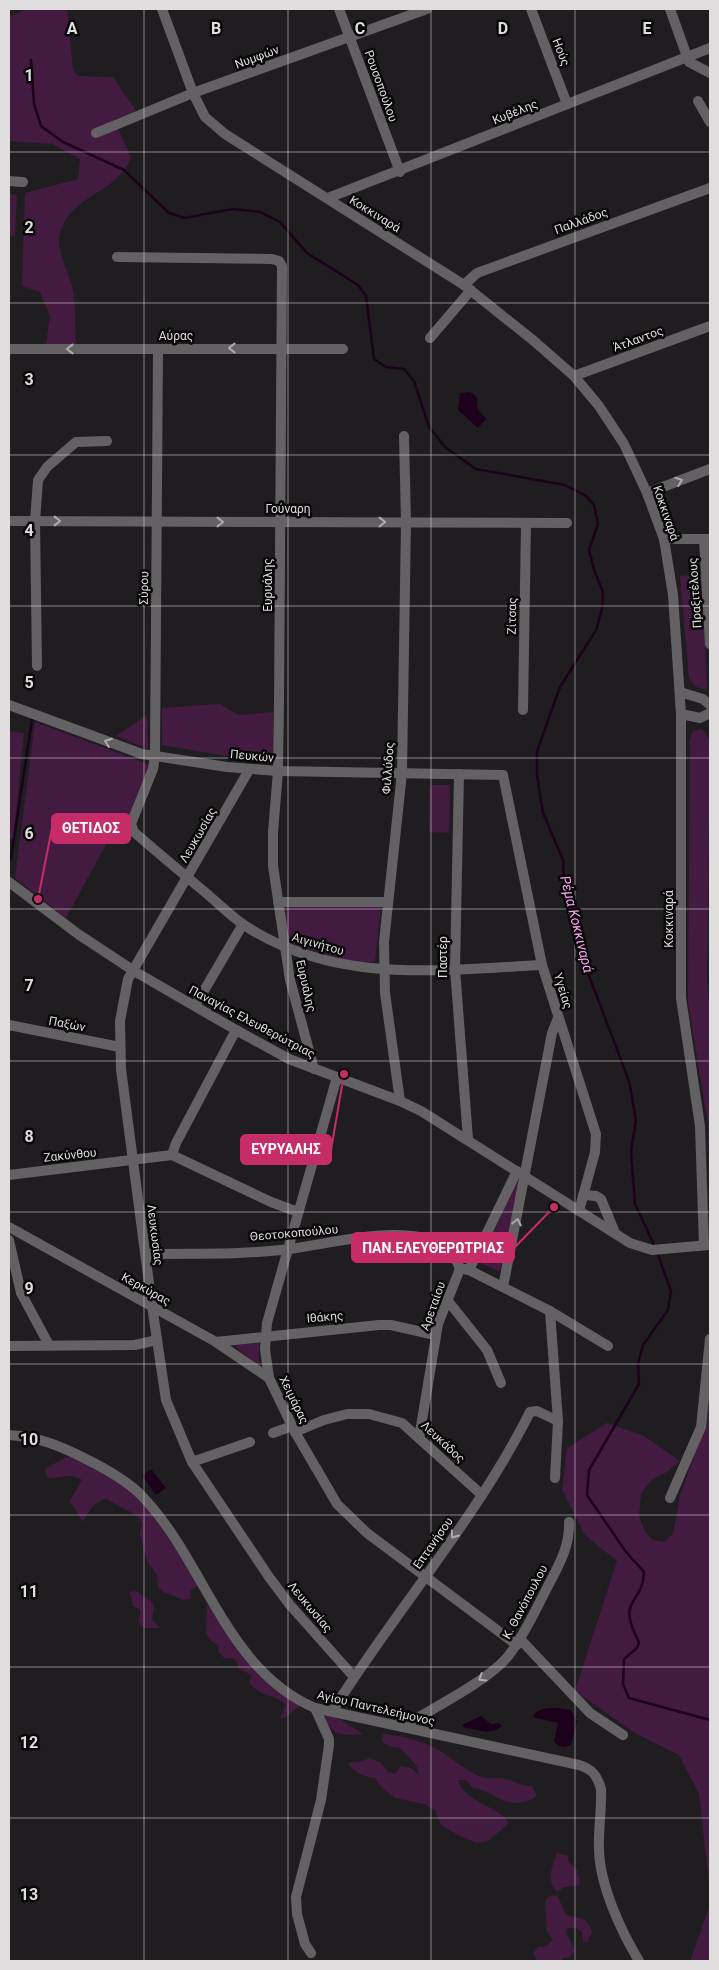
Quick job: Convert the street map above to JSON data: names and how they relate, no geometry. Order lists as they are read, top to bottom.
{
  "streets": {
    "street": [
      "Ηούς",
      "Νυμφών",
      "Ρουσοπούλου",
      "Κυβέλης",
      "Κοκκιναρά",
      "Παλλάδος",
      "Αύρας",
      "Άτλαντος",
      "Γούναρη",
      "Ευρυάλης",
      "Σύρου",
      "Πραξιτέλους",
      "Ζίτσας",
      "Πευκών",
      "Φιλλύδος",
      "Λευκωσίας",
      "Αιγινήτου",
      "Παστέρ",
      "Υγείας",
      "Παναγίας Ελευθερώτριας",
      "Παξών",
      "Ζακύνθου",
      "Θεοτοκοπούλου",
      "Κερκύρας",
      "Αρεταίου",
      "Ιθάκης",
      "Χειμάρας",
      "Λευκάδος",
      "Επτανήσου",
      "Κ. Θανόπουλου",
      "Αγίου Παντελεήμονος"
    ]
  },
  "crossings": [
    ["Ηούς", "Κυβέλης"],
    ["Νυμφών", "Ρουσοπούλου"],
    ["Νυμφών", "Κοκκιναρά"],
    ["Ρουσοπούλου", "Κυβέλης"],
    ["Κυβέλης", "Κοκκιναρά"],
    ["Κοκκιναρά", "Παλλάδος"],
    ["Κοκκιναρά", "Άτλαντος"],
    ["Κοκκιναρά", "Παναγίας Ελευθερώτριας"],
    ["Αύρας", "Ευρυάλης"],
    ["Αύρας", "Σύρου"],
    ["Γούναρη", "Ευρυάλης"],
    ["Γούναρη", "Σύρου"],
    ["Γούναρη", "Ζίτσας"],
    ["Γούναρη", "Φιλλύδος"],
    ["Ευρυάλης", "Πευκών"],
    ["Ευρυάλης", "Αιγινήτου"],
    ["Ευρυάλης", "Παναγίας Ελευθερώτριας"],
    ["Σύρου", "Πευκών"],
    ["Σύρου", "Αιγινήτου"],
    ["Πευκών", "Φιλλύδος"],
    ["Πευκών", "Λευκωσίας"],
    ["Πευκών", "Παστέρ"],
    ["Πευκών", "Υγείας"],
    ["Φιλλύδος", "Αιγινήτου"],
    ["Φιλλύδος", "Παναγίας Ελευθερώτριας"],
    ["Λευκωσίας", "Αιγινήτου"],
    ["Λευκωσίας", "Παναγίας Ελευθερώτριας"],
    ["Λευκωσίας", "Παξών"],
    ["Λευκωσίας", "Ζακύνθου"],
    ["Λευκωσίας", "Θεοτοκοπούλου"],
    ["Λευκωσίας", "Κερκύρας"],
    ["Λευκωσίας", "Επτανήσου"],
    ["Αιγινήτου", "Παστέρ"],
    ["Αιγινήτου", "Υγείας"],
    ["Παστέρ", "Παναγίας Ελευθερώτριας"],
    ["Υγείας", "Παναγίας Ελευθερώτριας"],
    ["Υγείας", "Αρεταίου"],
    ["Παναγίας Ελευθερώτριας", "Αρεταίου"],
    ["Παναγίας Ελευθερώτριας", "Χειμάρας"],
    ["Θεοτοκοπούλου", "Αρεταίου"],
    ["Θεοτοκοπούλου", "Χειμάρας"],
    ["Κερκύρας", "Ιθάκης"],
    ["Κερκύρας", "Χειμάρας"],
    ["Αρεταίου", "Ιθάκης"],
    ["Αρεταίου", "Λευκάδος"],
    ["Ιθάκης", "Χειμάρας"],
    ["Χειμάρας", "Λευκάδος"],
    ["Χειμάρας", "Επτανήσου"],
    ["Χειμάρας", "Κ. Θανόπουλου"],
    ["Λευκάδος", "Επτανήσου"],
    ["Επτανήσου", "Αγίου Παντελεήμονος"],
    ["Κ. Θανόπουλου", "Αγίου Παντελεήμονος"]
  ],
  "one_way": ["Αύρας", "Γούναρη", "Κ. Θανόπουλου"],
  "water": ["Ρέμα Κοκκιναρά"],
  "places": ["ΘΕΤΙΔΟΣ", "ΕΥΡΥΑΛΗΣ", "ΠΑΝ.ΕΛΕΥΘΕΡΩΤΡΙΑΣ"],
  "grid": {
    "columns": [
      "A",
      "B",
      "C",
      "D",
      "E"
    ],
    "rows": [
      "1",
      "2",
      "3",
      "4",
      "5",
      "6",
      "7",
      "8",
      "9",
      "10",
      "11",
      "12",
      "13"
    ]
  }
}
